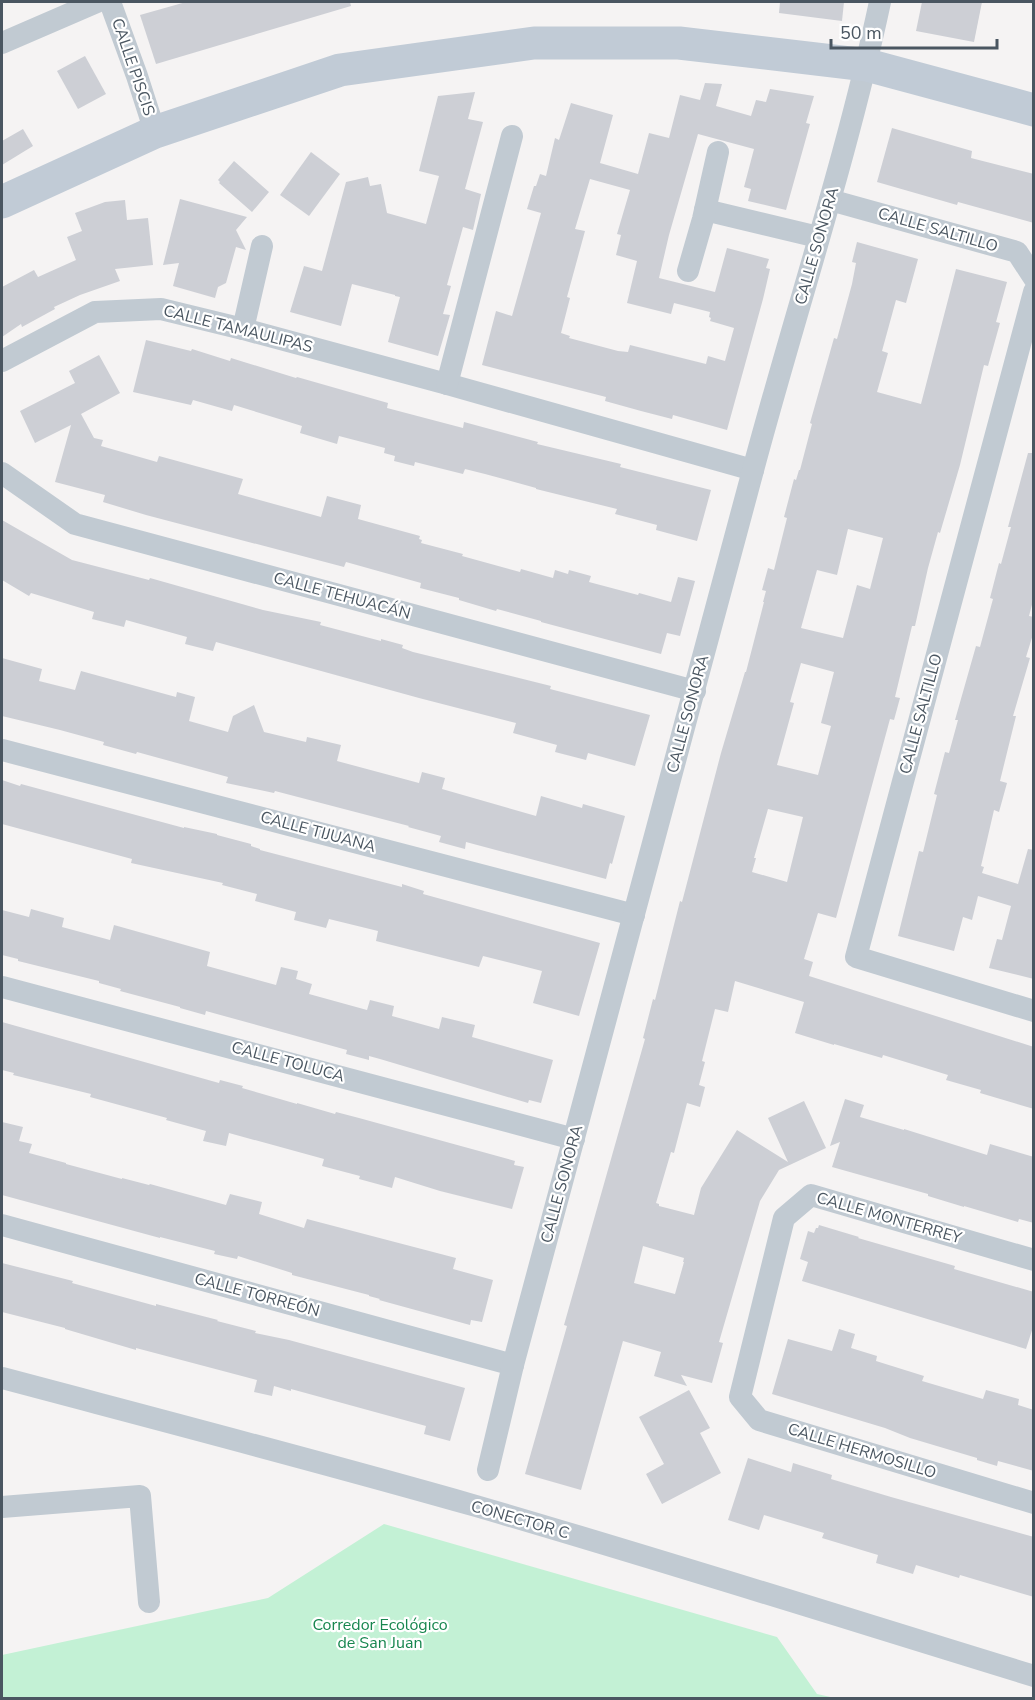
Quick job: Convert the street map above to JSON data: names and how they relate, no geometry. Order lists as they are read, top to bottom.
{
  "streets": {
    "street": [
      "CALLE PISCIS",
      "CALLE SALTILLO",
      "CALLE SONORA",
      "CALLE TAMAULIPAS",
      "CALLE TEHUACÁN",
      "CALLE TIJUANA",
      "CALLE TOLUCA",
      "CALLE MONTERREY",
      "CALLE TORREÓN",
      "CALLE HERMOSILLO",
      "CONECTOR C"
    ]
  },
  "crossings": [
    ["CALLE SALTILLO", "CALLE SONORA"],
    ["CALLE SONORA", "CALLE TAMAULIPAS"],
    ["CALLE SONORA", "CALLE TEHUACÁN"],
    ["CALLE SONORA", "CALLE TIJUANA"],
    ["CALLE SONORA", "CALLE TOLUCA"],
    ["CALLE SONORA", "CALLE TORREÓN"],
    ["CALLE MONTERREY", "CALLE HERMOSILLO"]
  ],
  "parks": ["Corredor Ecológico de San Juan"],
  "scale_bar": "50 m"
}
